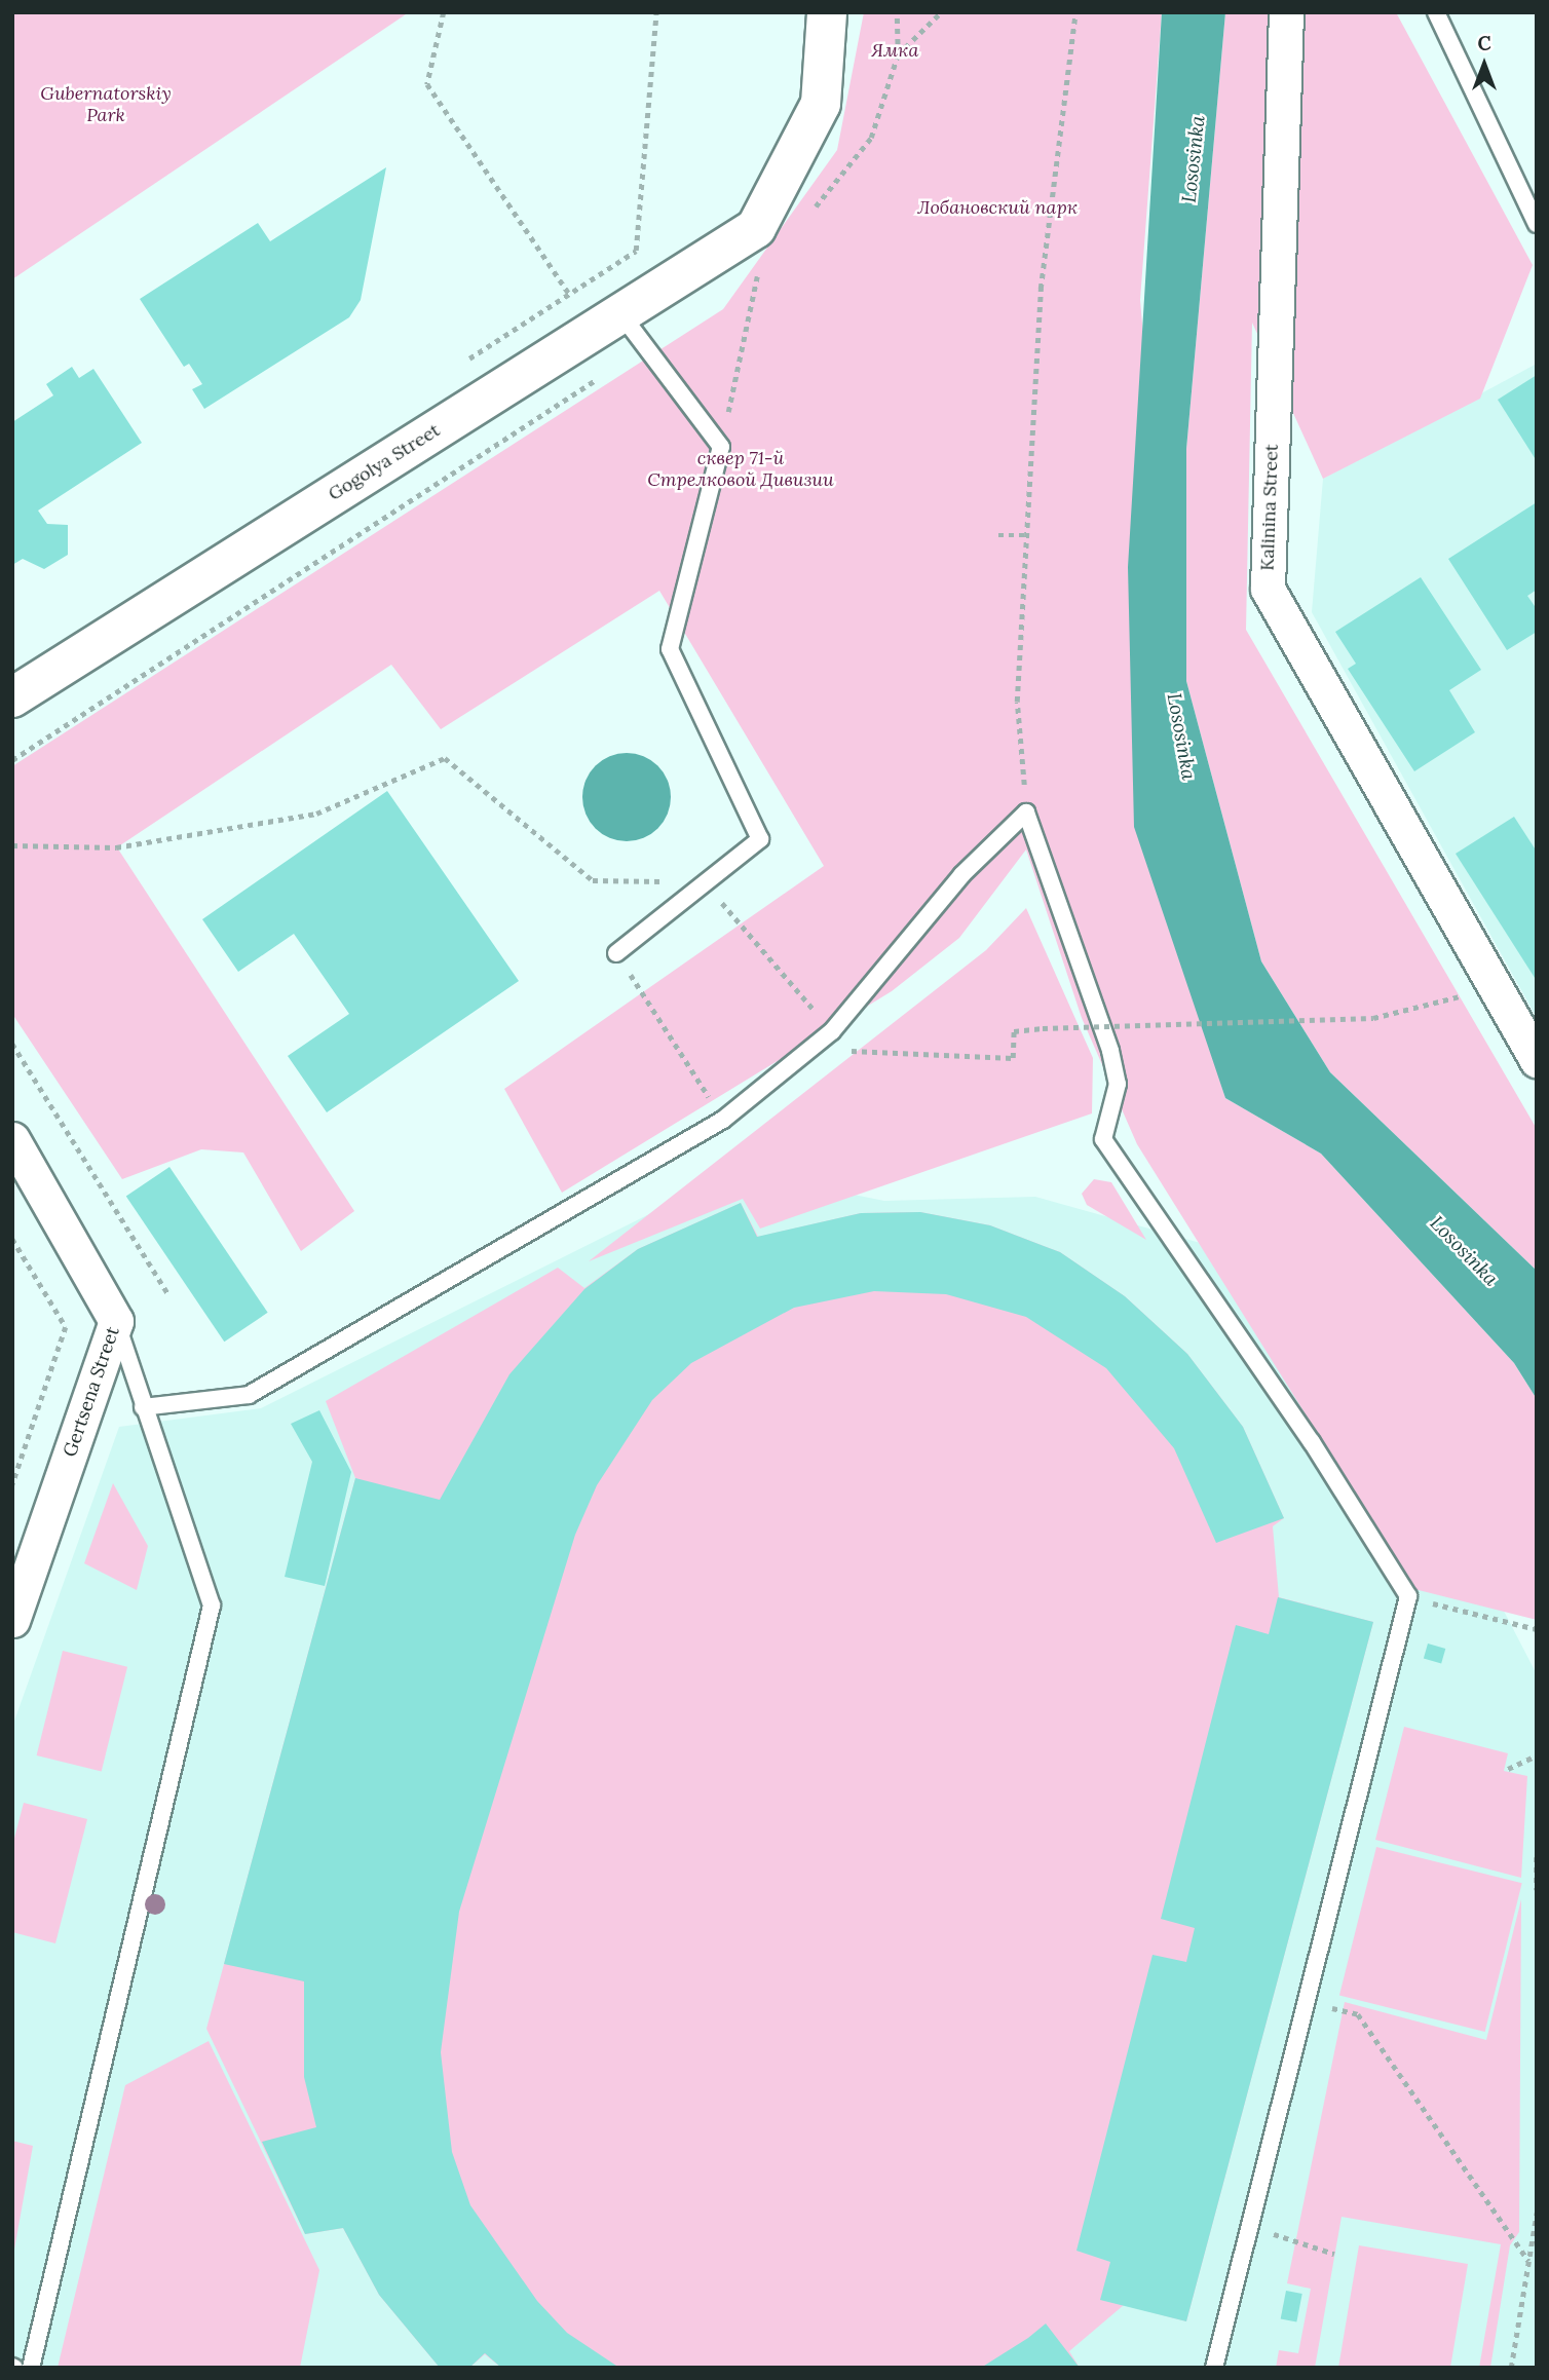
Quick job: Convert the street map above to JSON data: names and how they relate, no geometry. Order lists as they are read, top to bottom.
{
  "streets": {
    "main road": ["Gogolya Street"],
    "street": ["Kalinina Street", "Gertsena Street"]
  },
  "water": ["Lososinka"],
  "parks": [
    "Ямка",
    "Gubernatorskiy Park",
    "Лобановский парк",
    "сквер 71-й Стрелковой Дивизии"
  ],
  "north": "top"
}
